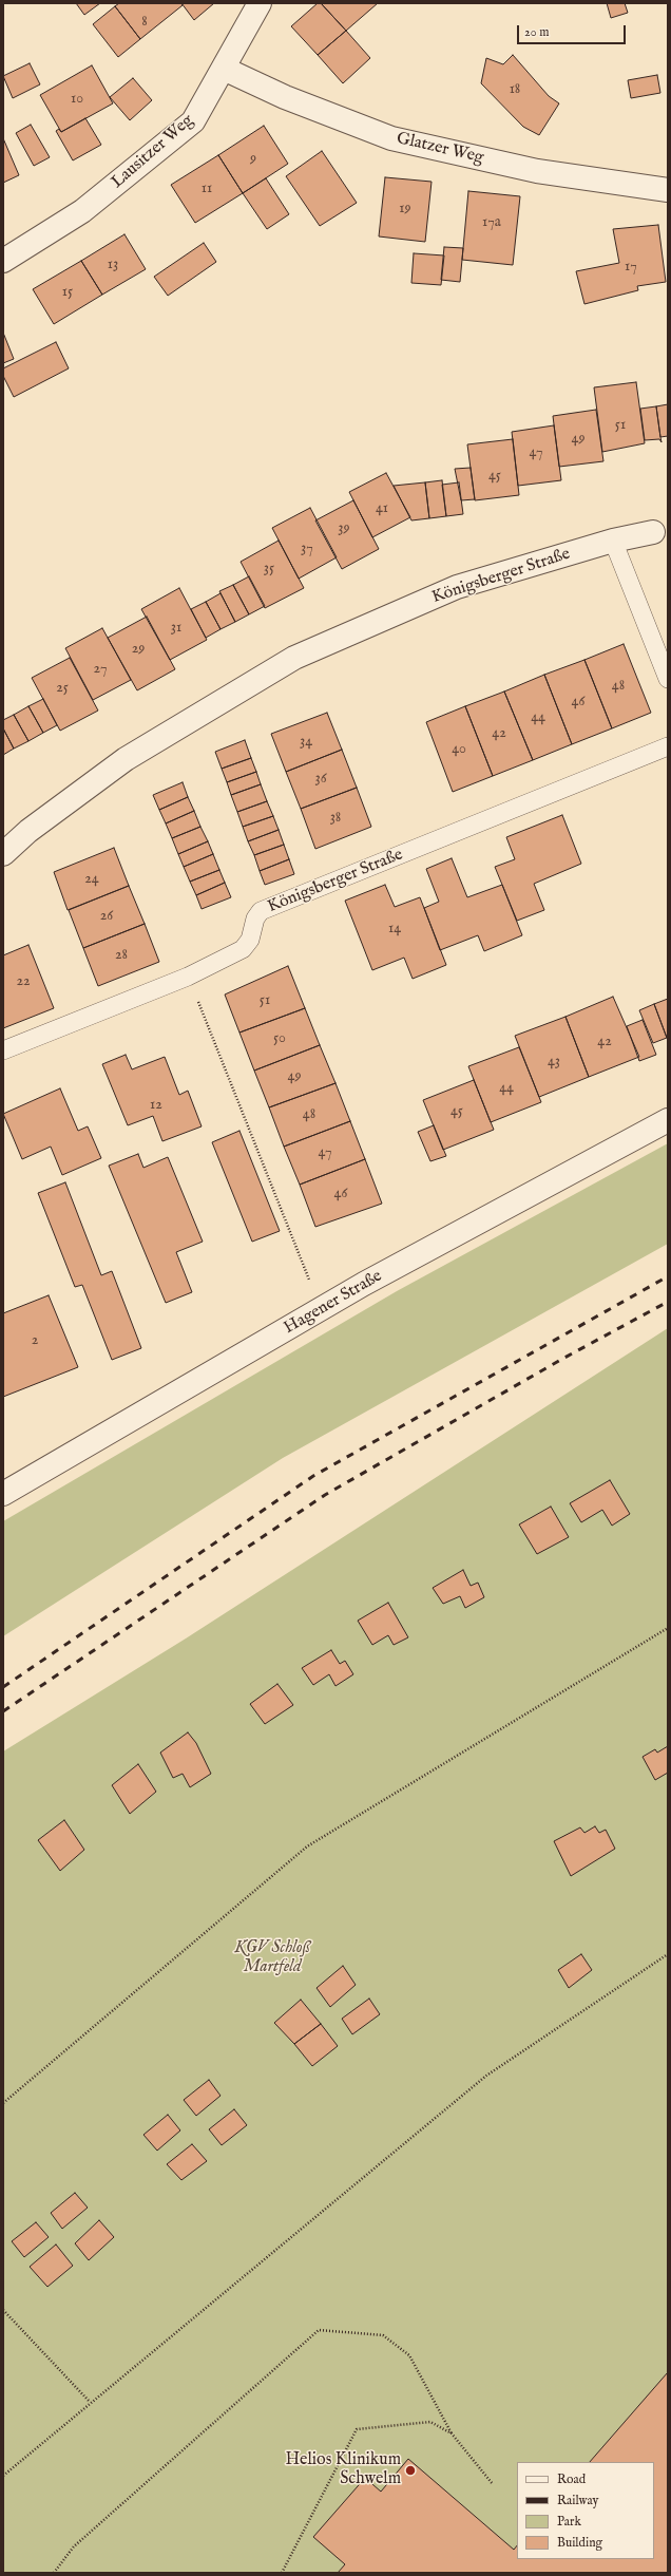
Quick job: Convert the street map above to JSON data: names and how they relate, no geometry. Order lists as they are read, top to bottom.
{
  "streets": {
    "street": [
      "Glatzer Weg",
      "Lausitzer Weg",
      "Königsberger Straße",
      "Hagener Straße"
    ]
  },
  "crossings": [
    ["Glatzer Weg", "Lausitzer Weg"]
  ],
  "parks": ["KGV Schloß Martfeld"],
  "places": ["Helios Klinikum Schwelm"],
  "house_numbers": [
    "8",
    "18",
    "10",
    "9",
    "11",
    "19",
    "17a",
    "13",
    "17",
    "15",
    "51",
    "49",
    "47",
    "45",
    "41",
    "39",
    "37",
    "35",
    "31",
    "29",
    "27",
    "48",
    "25",
    "46",
    "44",
    "42",
    "34",
    "40",
    "36",
    "38",
    "24",
    "26",
    "14",
    "28",
    "22",
    "51",
    "50",
    "42",
    "43",
    "49",
    "44",
    "12",
    "45",
    "48",
    "47",
    "46",
    "2"
  ],
  "legend": [
    "Road",
    "Railway",
    "Park",
    "Building"
  ],
  "scale_bar": "20 m"
}
